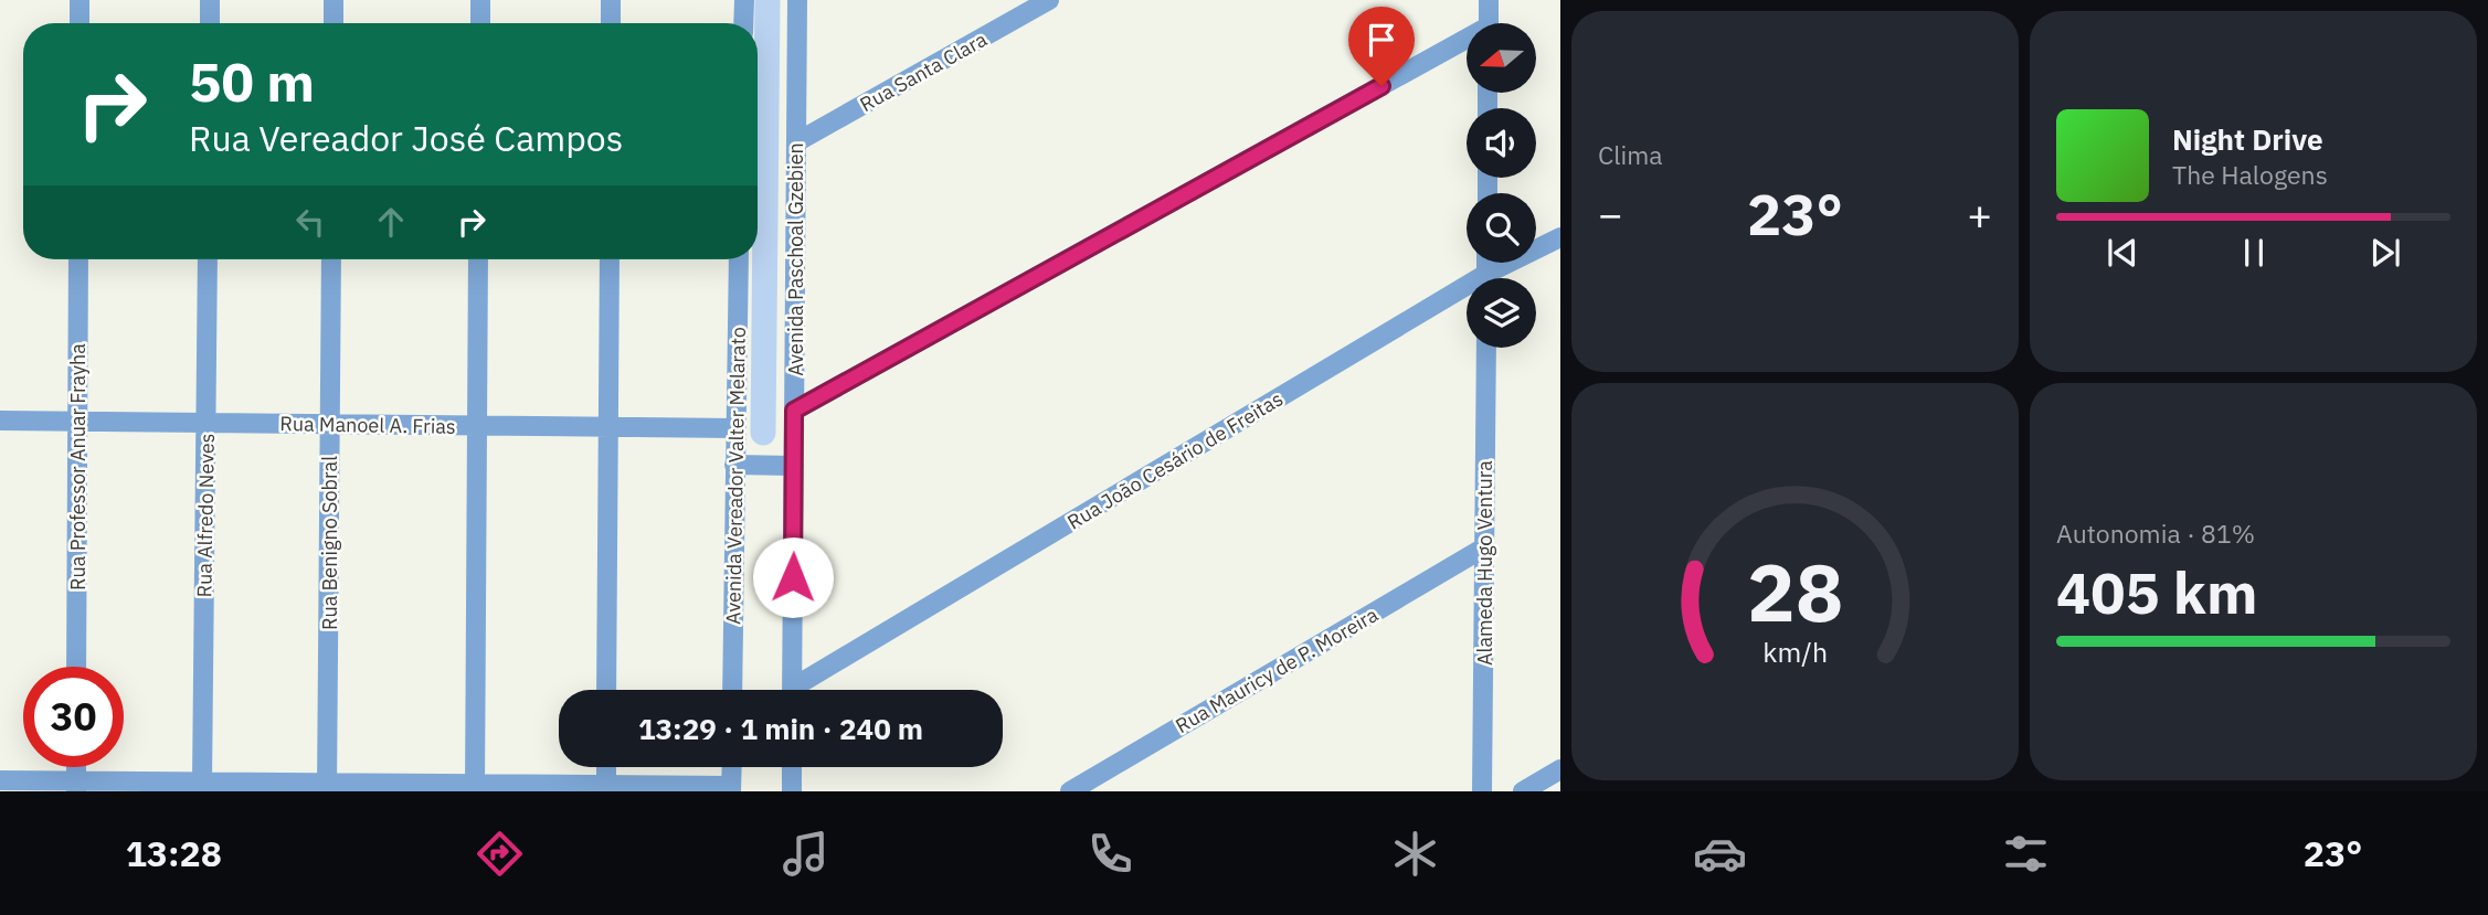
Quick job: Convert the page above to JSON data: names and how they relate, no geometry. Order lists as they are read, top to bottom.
{
  "streets": {
    "street": [
      "Rua Santa Clara",
      "Avenida Paschoal Gzebien",
      "Rua Manoel A. Frias",
      "Rua João Cesário de Freitas",
      "Rua Professor Anuar Frayha",
      "Avenida Vereador Valter Melarato",
      "Rua Alfredo Neves",
      "Rua Benigno Sobral",
      "Alameda Hugo Ventura",
      "Rua Mauricy de P. Moreira"
    ]
  },
  "crossings": [
    ["Rua Santa Clara", "Avenida Paschoal Gzebien"],
    ["Rua Manoel A. Frias", "Rua Professor Anuar Frayha"],
    ["Rua Manoel A. Frias", "Avenida Vereador Valter Melarato"],
    ["Rua Manoel A. Frias", "Rua Alfredo Neves"],
    ["Rua Manoel A. Frias", "Rua Benigno Sobral"],
    ["Alameda Hugo Ventura", "Rua Mauricy de P. Moreira"]
  ],
  "north": "left",
  "page": {
    "tile": [
      "Clima",
      ["Autonomia · 81%", "405 km"]
    ],
    "turn": ["50 m", "Rua Vereador José Campos"],
    "song": ["Night Drive", "The Halogens"],
    "heat": ["−", "23°", "+"],
    "limit": "30",
    "trip": "13:29 · 1 min · 240 m",
    "tabs": ["13:28", "23°"],
    "gauge": ["28", "km/h"]
  }
}
